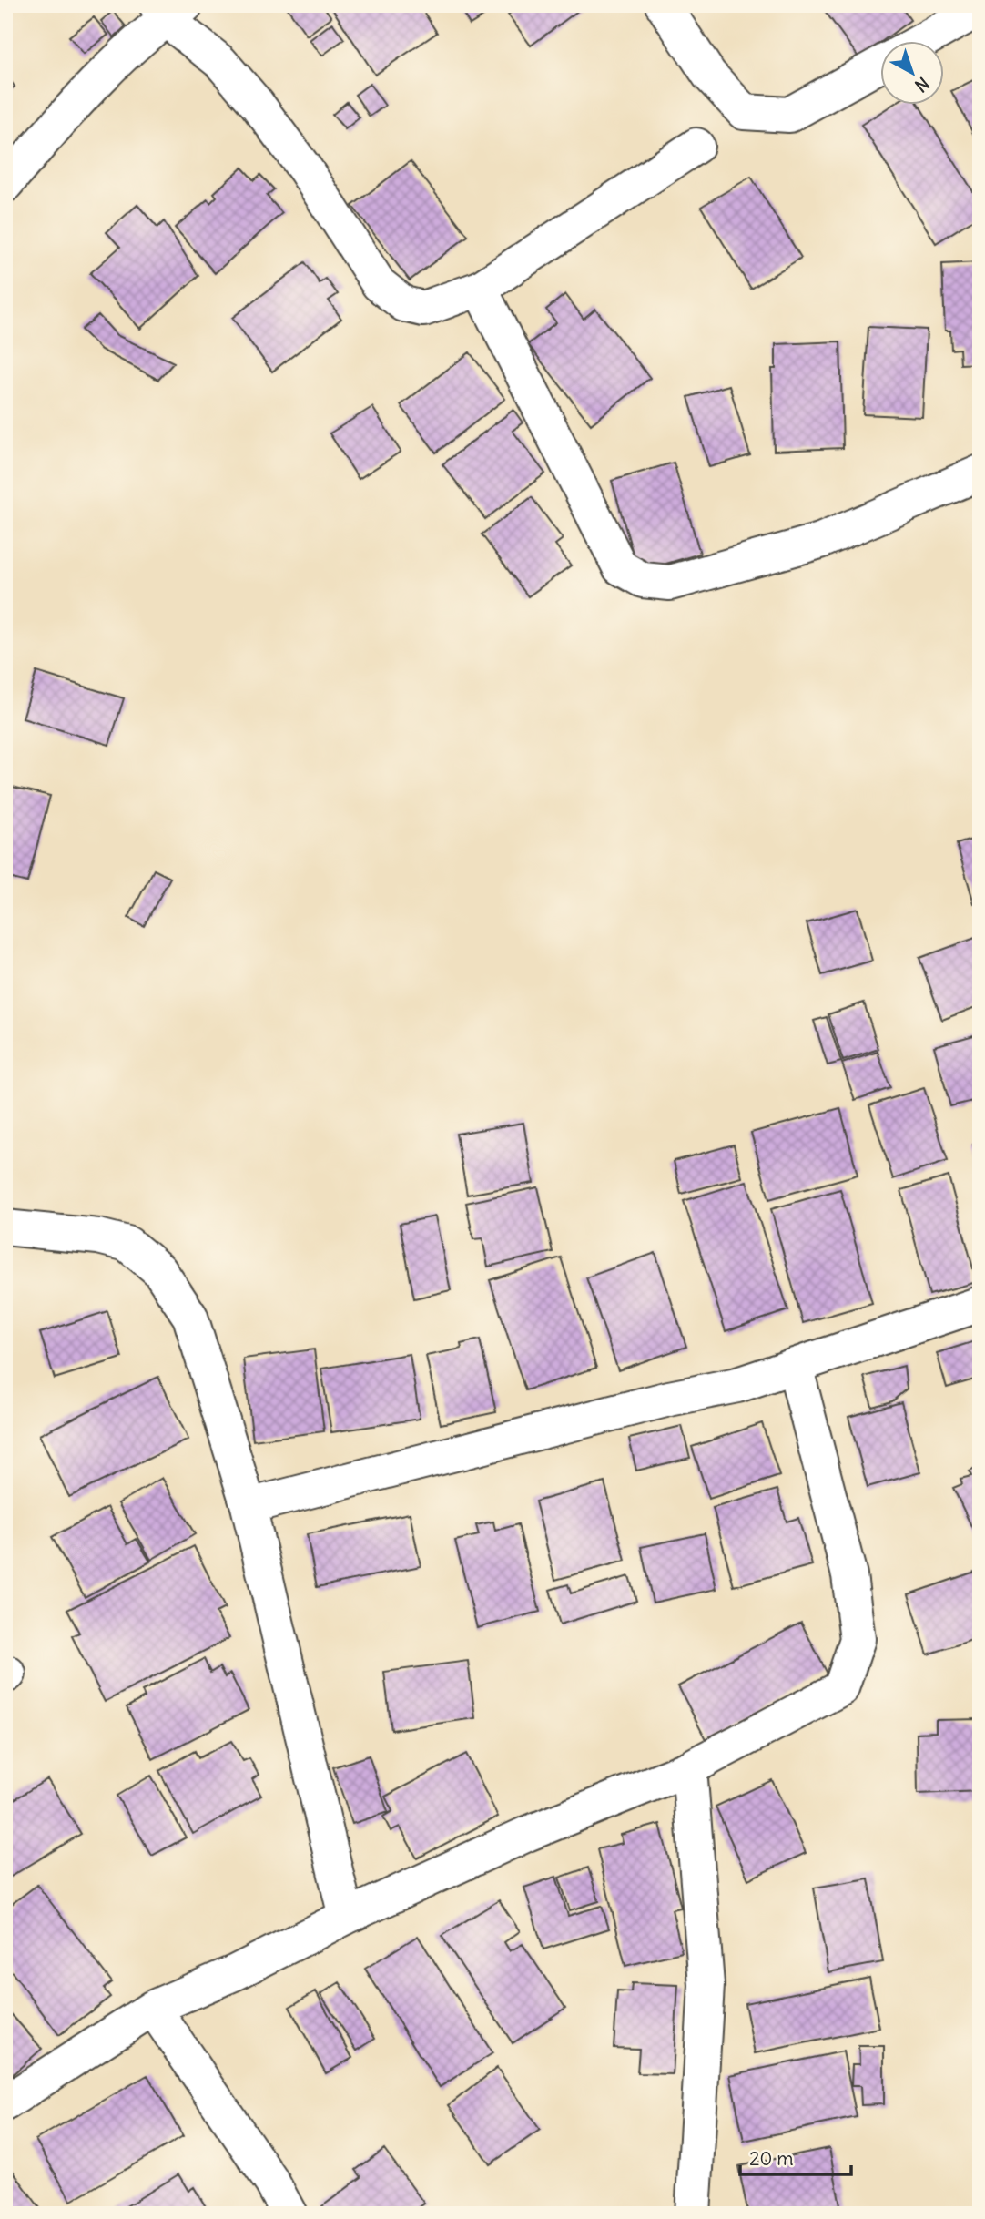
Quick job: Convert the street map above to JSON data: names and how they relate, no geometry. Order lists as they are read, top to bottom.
{
  "scale_bar": "20 m",
  "north": "bottom right"
}
